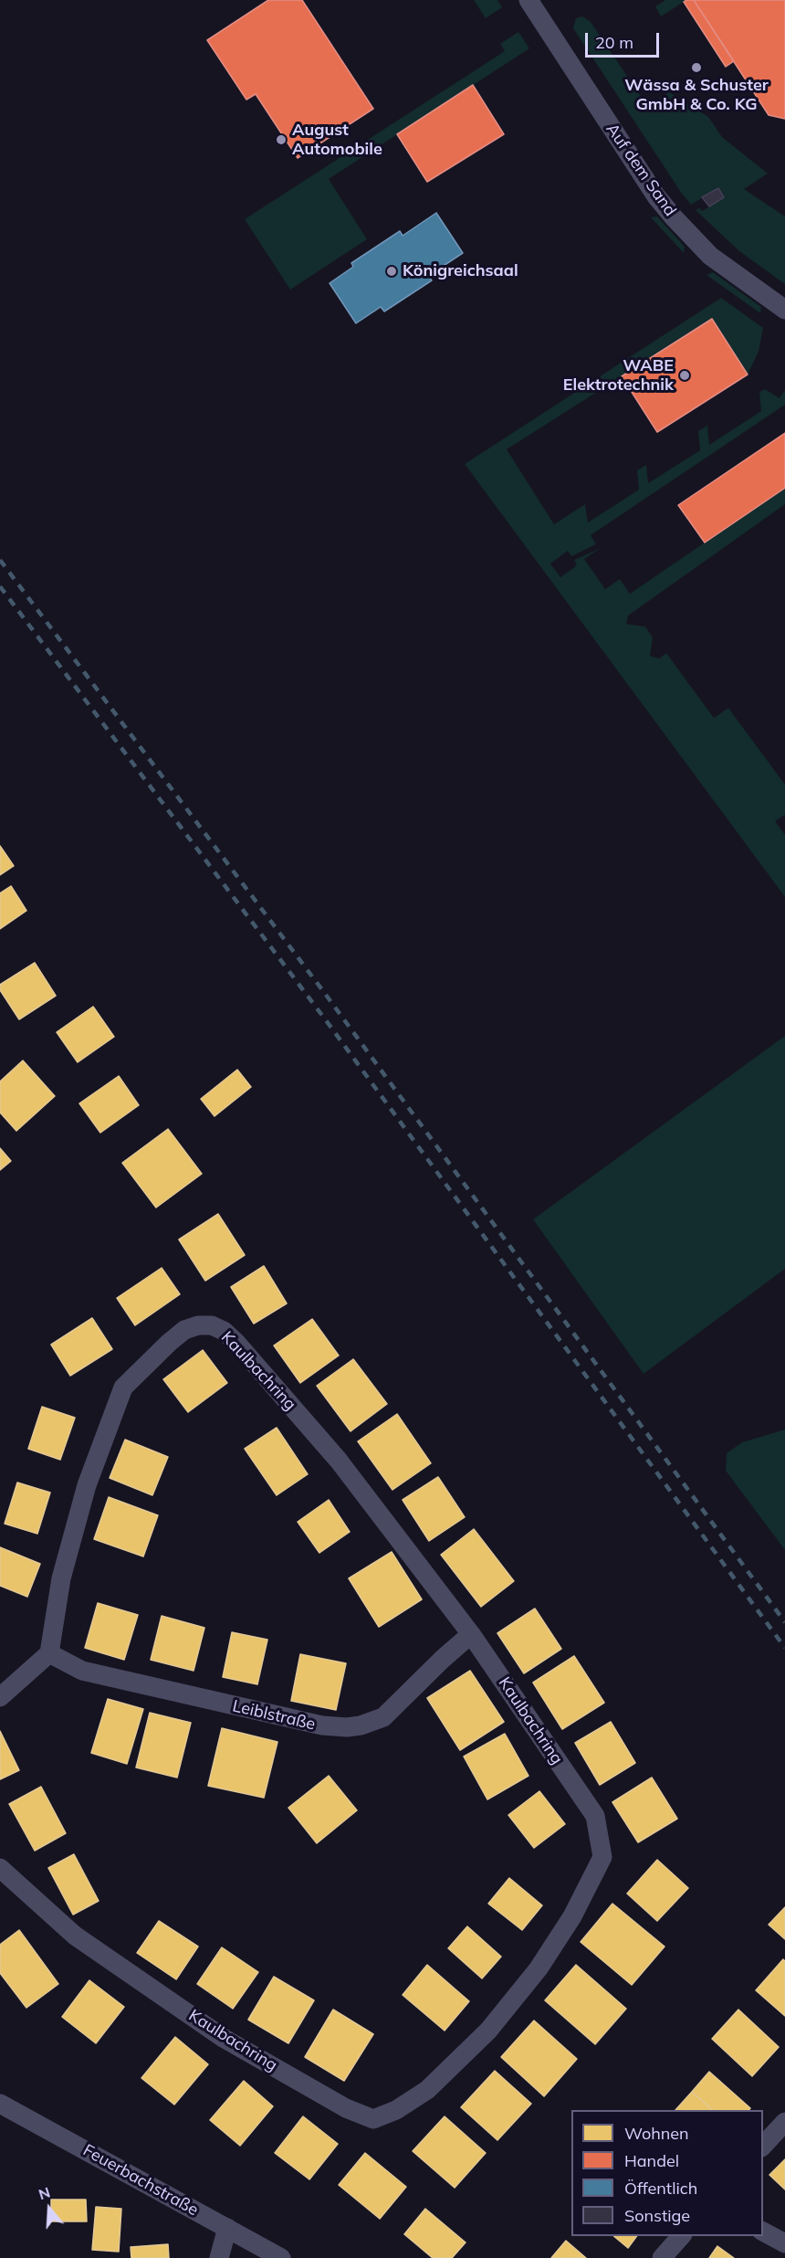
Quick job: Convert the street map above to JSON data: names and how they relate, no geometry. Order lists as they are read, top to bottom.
{
  "streets": {
    "street": [
      "Auf dem Sand",
      "Kaulbachring",
      "Leiblstraße",
      "Feuerbachstraße"
    ]
  },
  "crossings": [
    ["Kaulbachring", "Leiblstraße"]
  ],
  "places": [
    "Wässa & Schuster GmbH & Co. KG",
    "August Automobile",
    "Königreichsaal",
    "WABE Elektrotechnik"
  ],
  "legend": [
    "Wohnen",
    "Handel",
    "Öffentlich",
    "Sonstige"
  ],
  "scale_bar": "20 m",
  "north": "top"
}
